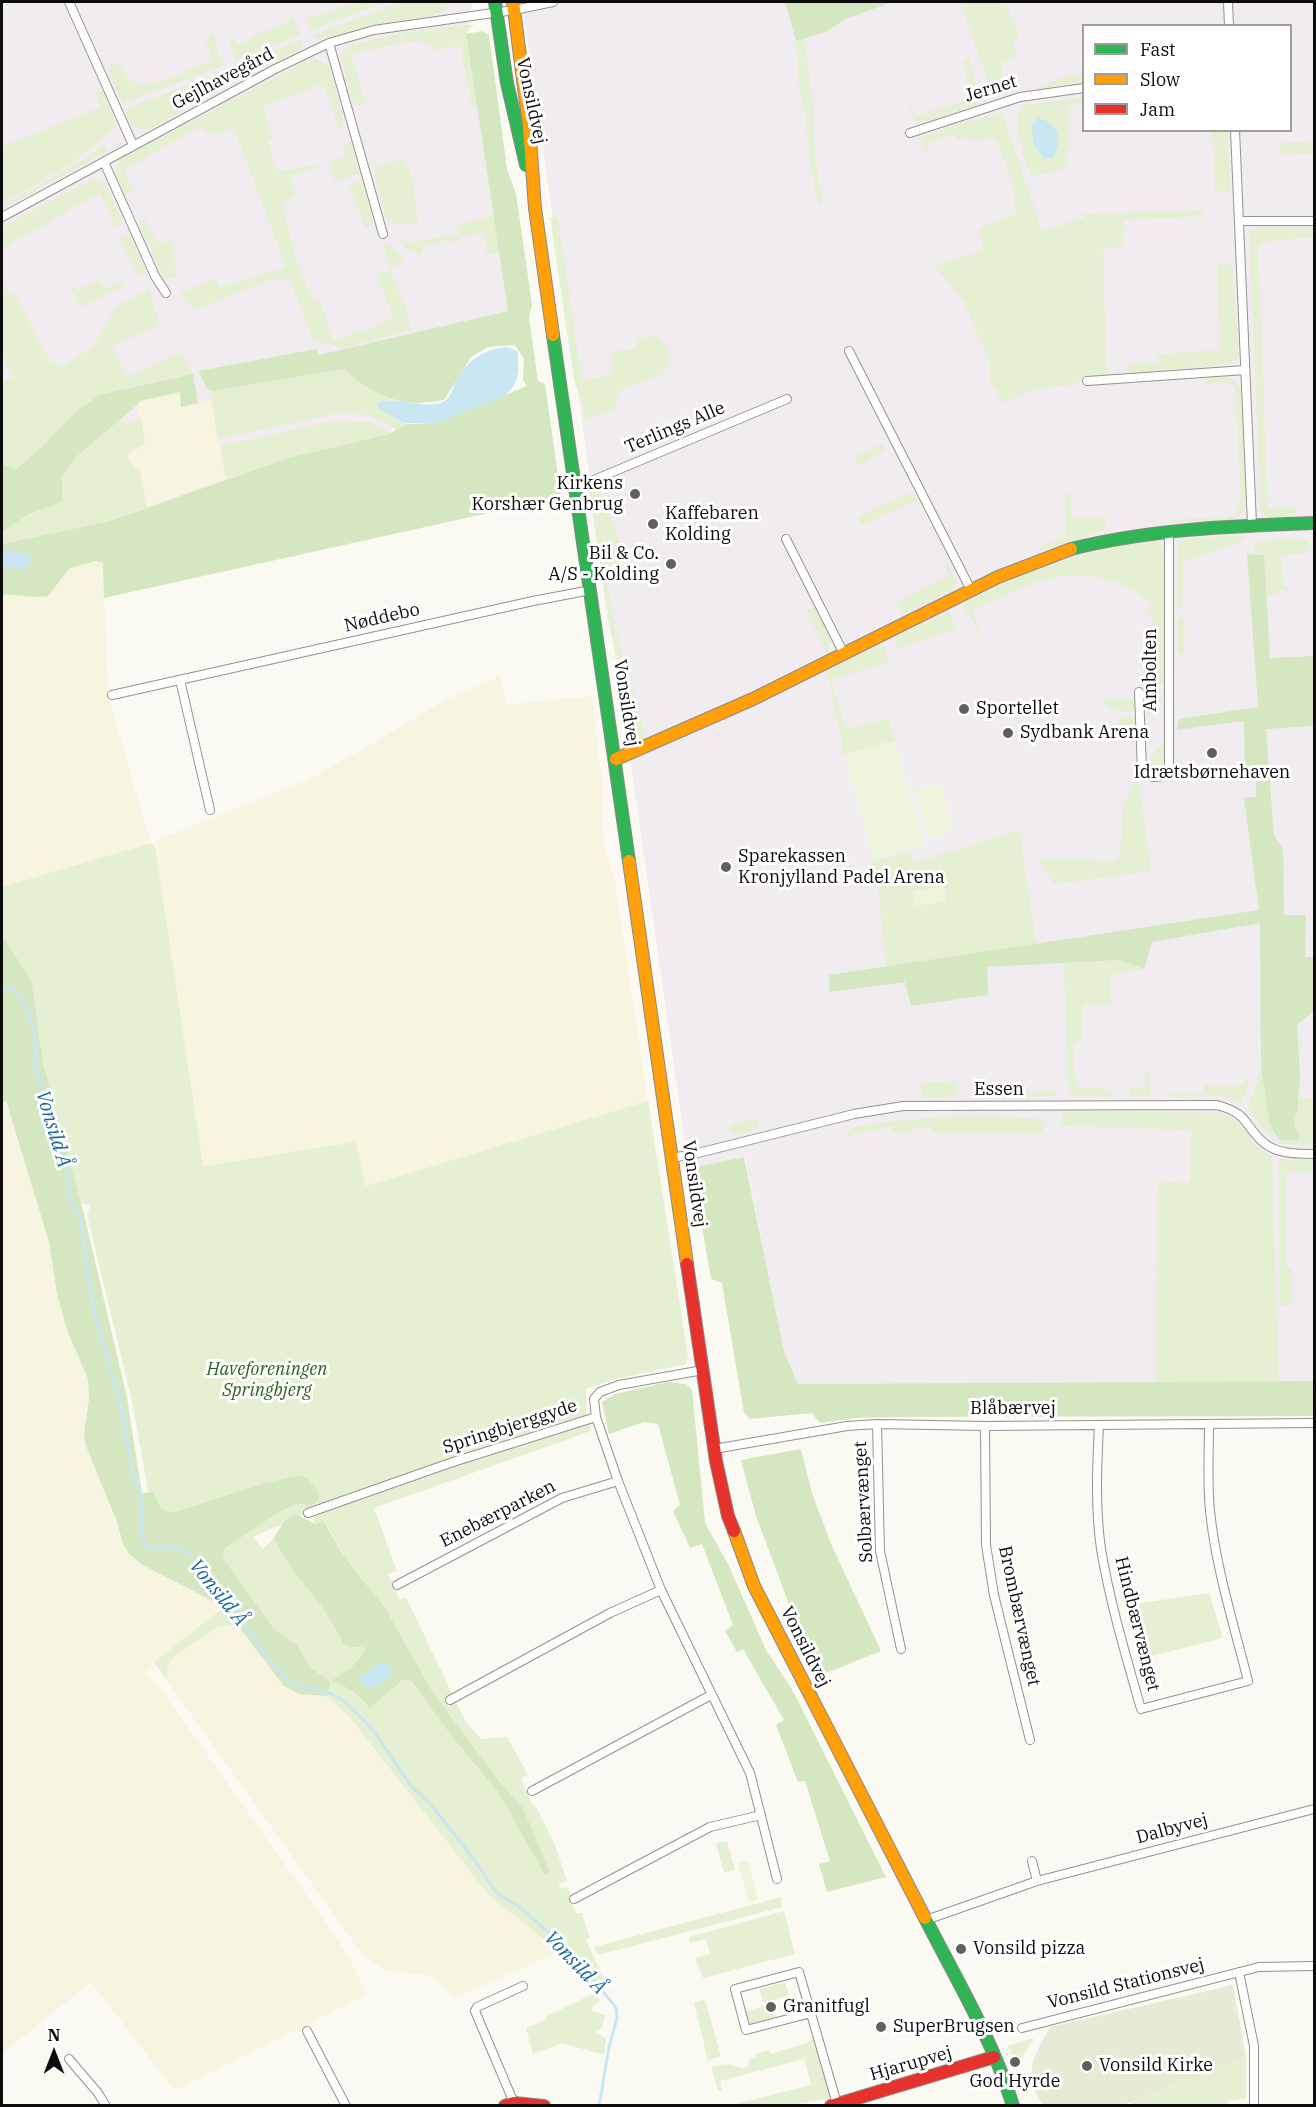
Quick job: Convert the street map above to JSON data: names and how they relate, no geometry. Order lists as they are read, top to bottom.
{
  "streets": {
    "main road": ["Vonsildvej", "Hjarupvej"],
    "street": [
      "Gejlhavegård",
      "Jernet",
      "Terlings Alle",
      "Nøddebo",
      "Ambolten",
      "Essen",
      "Blåbærvej",
      "Springbjerggyde",
      "Solbærvænget",
      "Enebærparken",
      "Brombærvænget",
      "Hindbærvænget",
      "Dalbyvej",
      "Vonsild Stationsvej"
    ]
  },
  "crossings": [
    ["Gejlhavegård", "Vonsildvej"],
    ["Vonsildvej", "Terlings Alle"],
    ["Vonsildvej", "Nøddebo"],
    ["Vonsildvej", "Essen"],
    ["Vonsildvej", "Blåbærvej"],
    ["Vonsildvej", "Springbjerggyde"],
    ["Vonsildvej", "Dalbyvej"],
    ["Vonsildvej", "Hjarupvej"],
    ["Blåbærvej", "Solbærvænget"],
    ["Blåbærvej", "Brombærvænget"],
    ["Blåbærvej", "Hindbærvænget"]
  ],
  "water": ["Vonsild Å"],
  "parks": ["Haveforeningen Springbjerg"],
  "places": [
    "Kirkens Korshær Genbrug",
    "Kaffebaren Kolding",
    "Bil & Co. A/S - Kolding",
    "Sportellet",
    "Sydbank Arena",
    "Idrætsbørnehaven",
    "Sparekassen Kronjylland Padel Arena",
    "Vonsild pizza",
    "Granitfugl",
    "SuperBrugsen",
    "God Hyrde",
    "Vonsild Kirke"
  ],
  "legend": ["Fast", "Slow", "Jam"],
  "north": "top"
}
